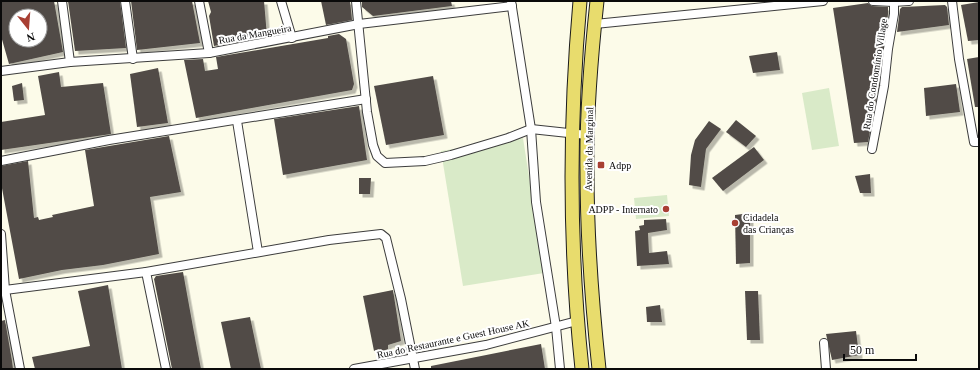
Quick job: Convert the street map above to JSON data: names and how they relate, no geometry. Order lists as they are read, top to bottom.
{
  "streets": {
    "main road": ["Avenida da Marginal"],
    "street": ["Rua da Mangueira", "Rua do Condomínio Village", "Rua do Restaurante e Guest House AK"]
  },
  "crossings": [
    ["Avenida da Marginal", "Rua do Restaurante e Guest House AK"]
  ],
  "places": {
    "transit": ["Adpp"],
    "other": ["ADPP - Internato", "Cidadela das Crianças"]
  },
  "scale_bar": "50 m",
  "north": "bottom"
}
